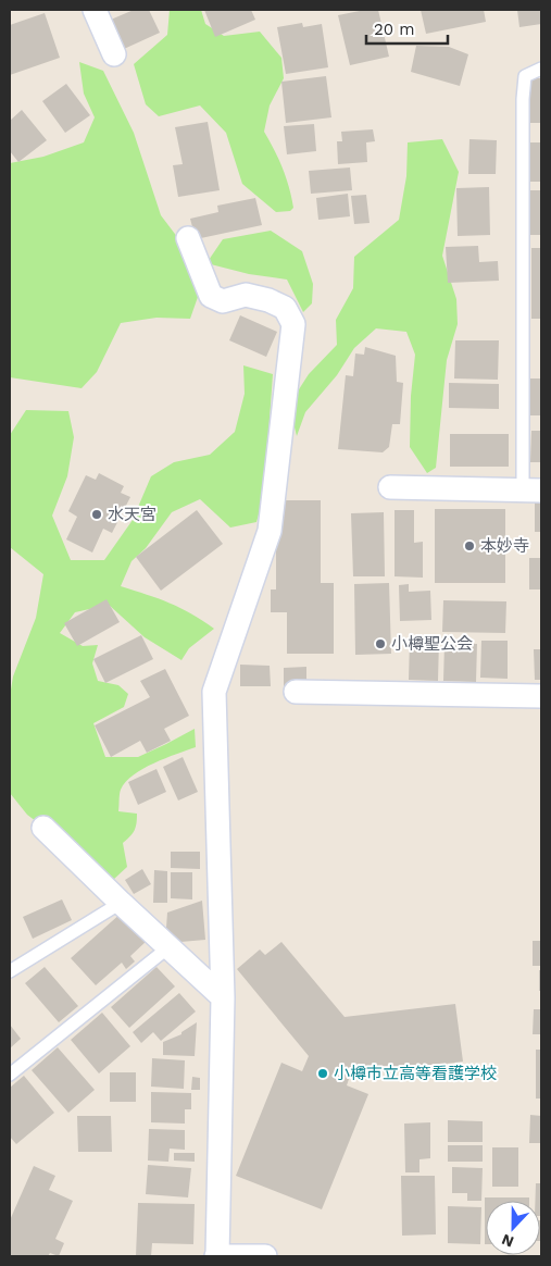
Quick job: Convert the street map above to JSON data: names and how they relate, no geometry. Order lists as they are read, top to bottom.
{
  "places": [
    "水天宮",
    "本妙寺",
    "小樽聖公会",
    "小樽市立高等看護学校"
  ],
  "scale_bar": "20 m",
  "north": "bottom"
}
